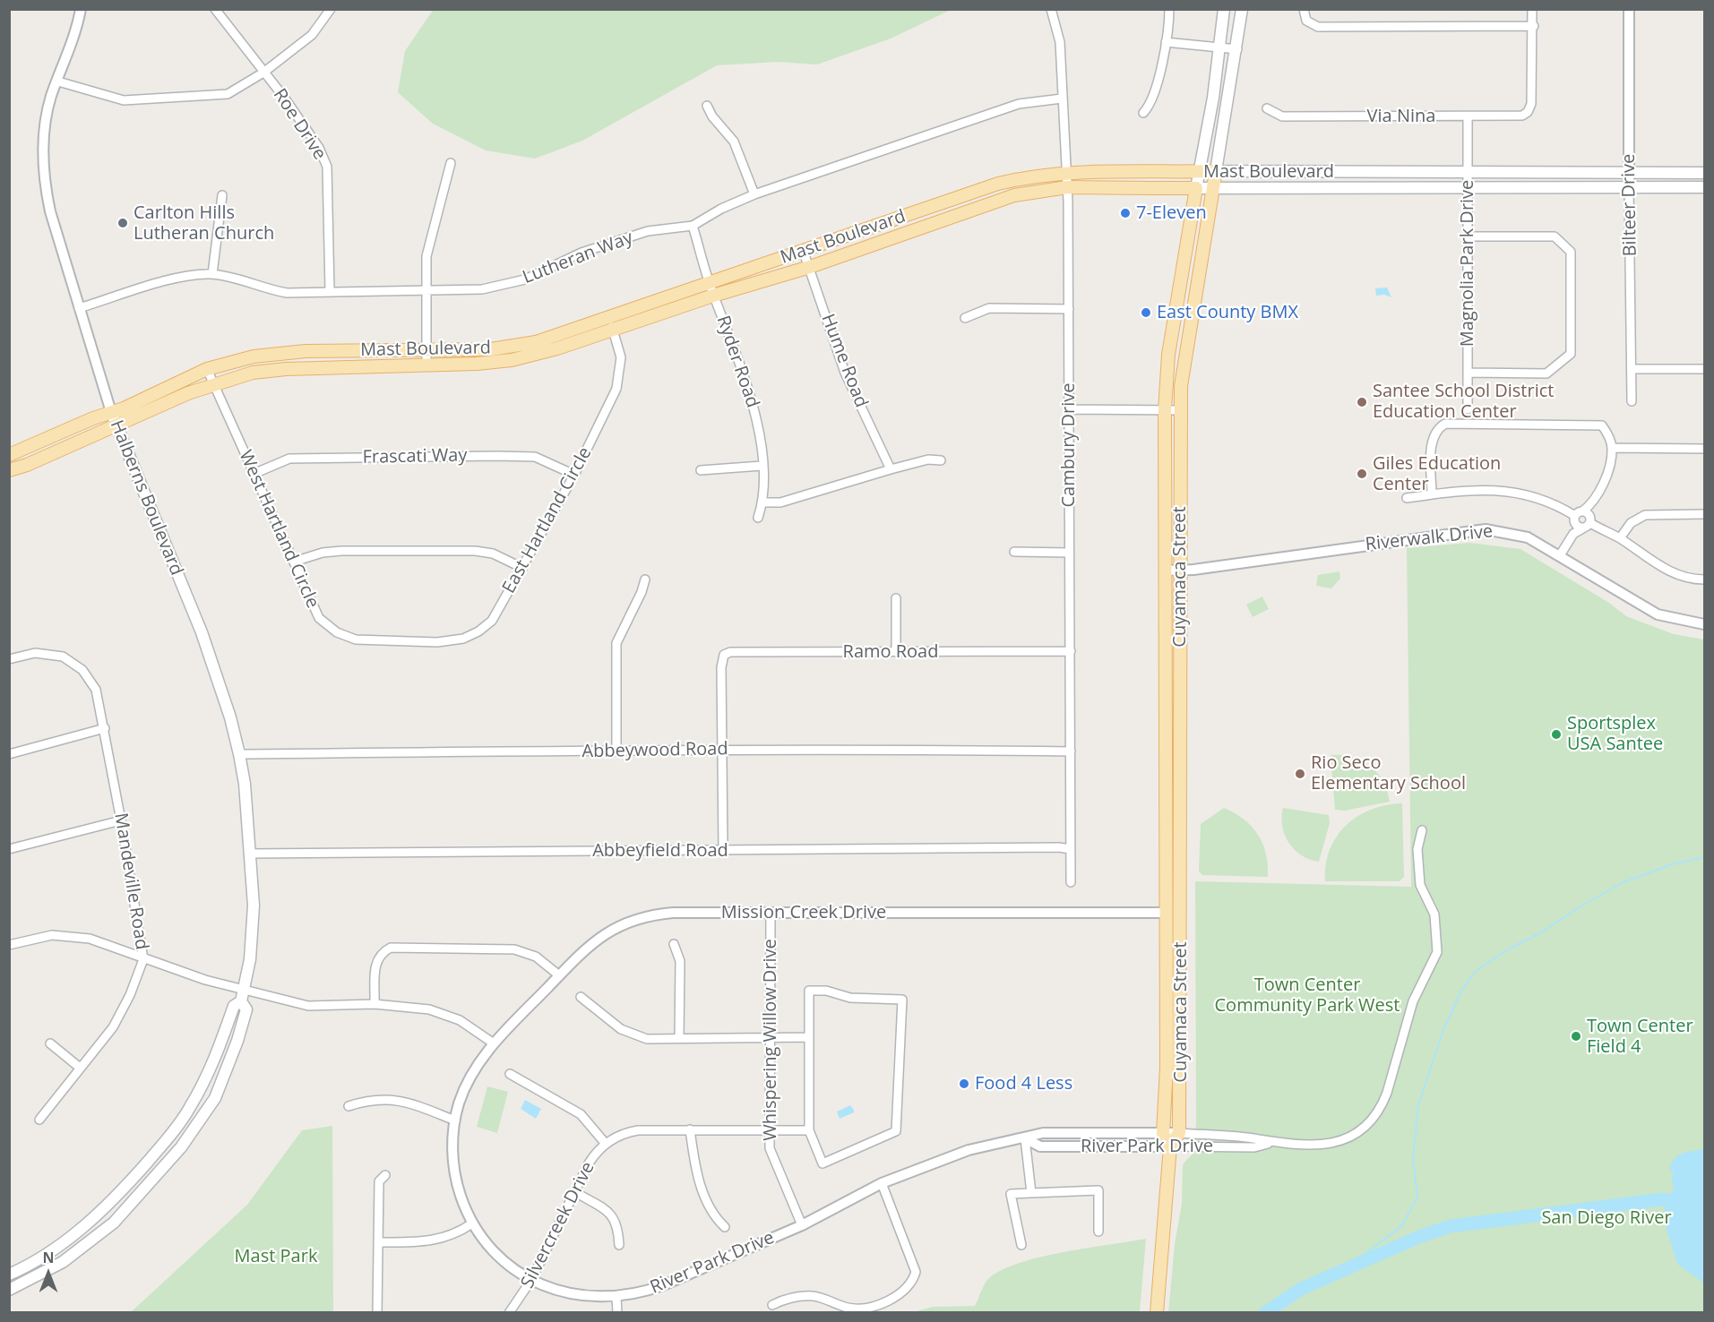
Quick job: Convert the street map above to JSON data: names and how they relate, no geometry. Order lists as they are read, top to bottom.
{
  "streets": {
    "main road": ["Mast Boulevard", "Halberns Boulevard", "Cuyamaca Street"],
    "street": [
      "Via Nina",
      "Roe Drive",
      "Bilteer Drive",
      "Lutheran Way",
      "Magnolia Park Drive",
      "Hume Road",
      "Ryder Road",
      "Cambury Drive",
      "Frascati Way",
      "East Hartland Circle",
      "West Hartland Circle",
      "Riverwalk Drive",
      "Ramo Road",
      "Abbeywood Road",
      "Abbeyfield Road",
      "Mandeville Road",
      "Mission Creek Drive",
      "Whispering Willow Drive",
      "River Park Drive",
      "Silvercreek Drive"
    ]
  },
  "crossings": [
    ["Via Nina", "Magnolia Park Drive"],
    ["Roe Drive", "Lutheran Way"],
    ["Mast Boulevard", "Bilteer Drive"],
    ["Mast Boulevard", "Magnolia Park Drive"],
    ["Mast Boulevard", "Hume Road"],
    ["Mast Boulevard", "Ryder Road"],
    ["Mast Boulevard", "Cambury Drive"],
    ["Mast Boulevard", "Halberns Boulevard"],
    ["Mast Boulevard", "East Hartland Circle"],
    ["Mast Boulevard", "West Hartland Circle"],
    ["Mast Boulevard", "Cuyamaca Street"],
    ["Lutheran Way", "Ryder Road"],
    ["Lutheran Way", "Cambury Drive"],
    ["Lutheran Way", "Halberns Boulevard"],
    ["Cambury Drive", "Ramo Road"],
    ["Cambury Drive", "Abbeywood Road"],
    ["Cambury Drive", "Abbeyfield Road"],
    ["Frascati Way", "East Hartland Circle"],
    ["Frascati Way", "West Hartland Circle"],
    ["Halberns Boulevard", "Abbeywood Road"],
    ["Halberns Boulevard", "Abbeyfield Road"],
    ["East Hartland Circle", "West Hartland Circle"],
    ["Riverwalk Drive", "Cuyamaca Street"],
    ["Cuyamaca Street", "Mission Creek Drive"],
    ["Cuyamaca Street", "River Park Drive"],
    ["Ramo Road", "Abbeywood Road"],
    ["Mission Creek Drive", "Whispering Willow Drive"],
    ["Mission Creek Drive", "River Park Drive"],
    ["Whispering Willow Drive", "River Park Drive"],
    ["Whispering Willow Drive", "Silvercreek Drive"],
    ["River Park Drive", "Silvercreek Drive"]
  ],
  "parks": ["Town Center Community Park West", "San Diego River", "Mast Park"],
  "places": [
    "7-Eleven",
    "Carlton Hills Lutheran Church",
    "East County BMX",
    "Santee School District Education Center",
    "Giles Education Center",
    "Sportsplex USA Santee",
    "Rio Seco Elementary School",
    "Town Center Field 4",
    "Food 4 Less"
  ],
  "north": "top"
}
